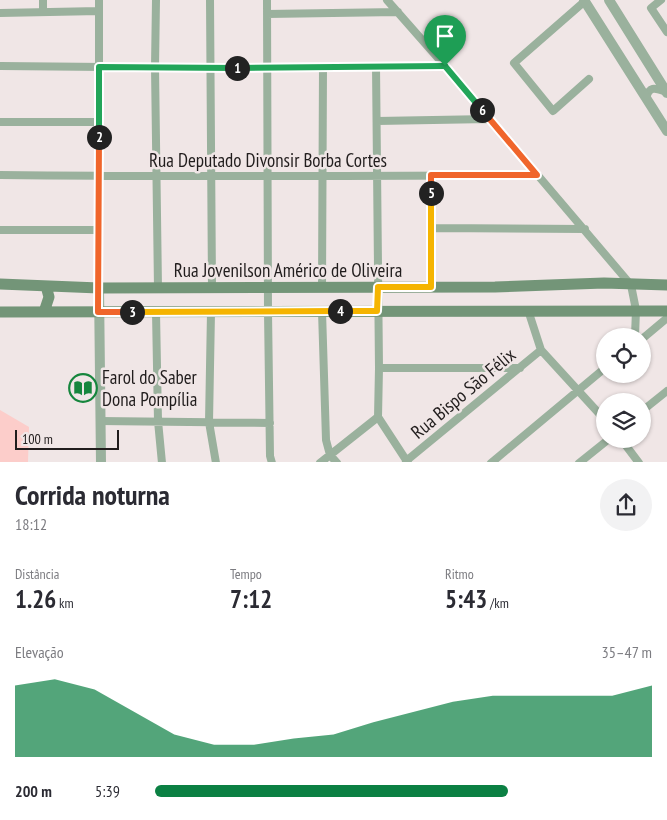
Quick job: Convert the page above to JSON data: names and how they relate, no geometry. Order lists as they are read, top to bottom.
{
  "streets": {
    "main road": ["Rua Jovenilson Américo de Oliveira"],
    "street": ["Rua Deputado Divonsir Borba Cortes", "Rua Bispo São Félix"]
  },
  "places": {
    "library": ["Farol do Saber Dona Pompília"]
  },
  "scale_bar": "100 m",
  "page": {
    "pins": [
      "1",
      "6",
      "2",
      "5",
      "4",
      "3"
    ],
    "scale": "100 m",
    "heading": ["Corrida noturna", "18:12"],
    "stats": [
      ["Distância", "1.26 km"],
      ["Tempo", "7:12"],
      ["Ritmo", "5:43 /km"]
    ],
    "chart": ["Elevação", "35–47 m"],
    "list": [
      {
        "name": "200 m",
        "note": "5:39"
      }
    ]
  }
}
